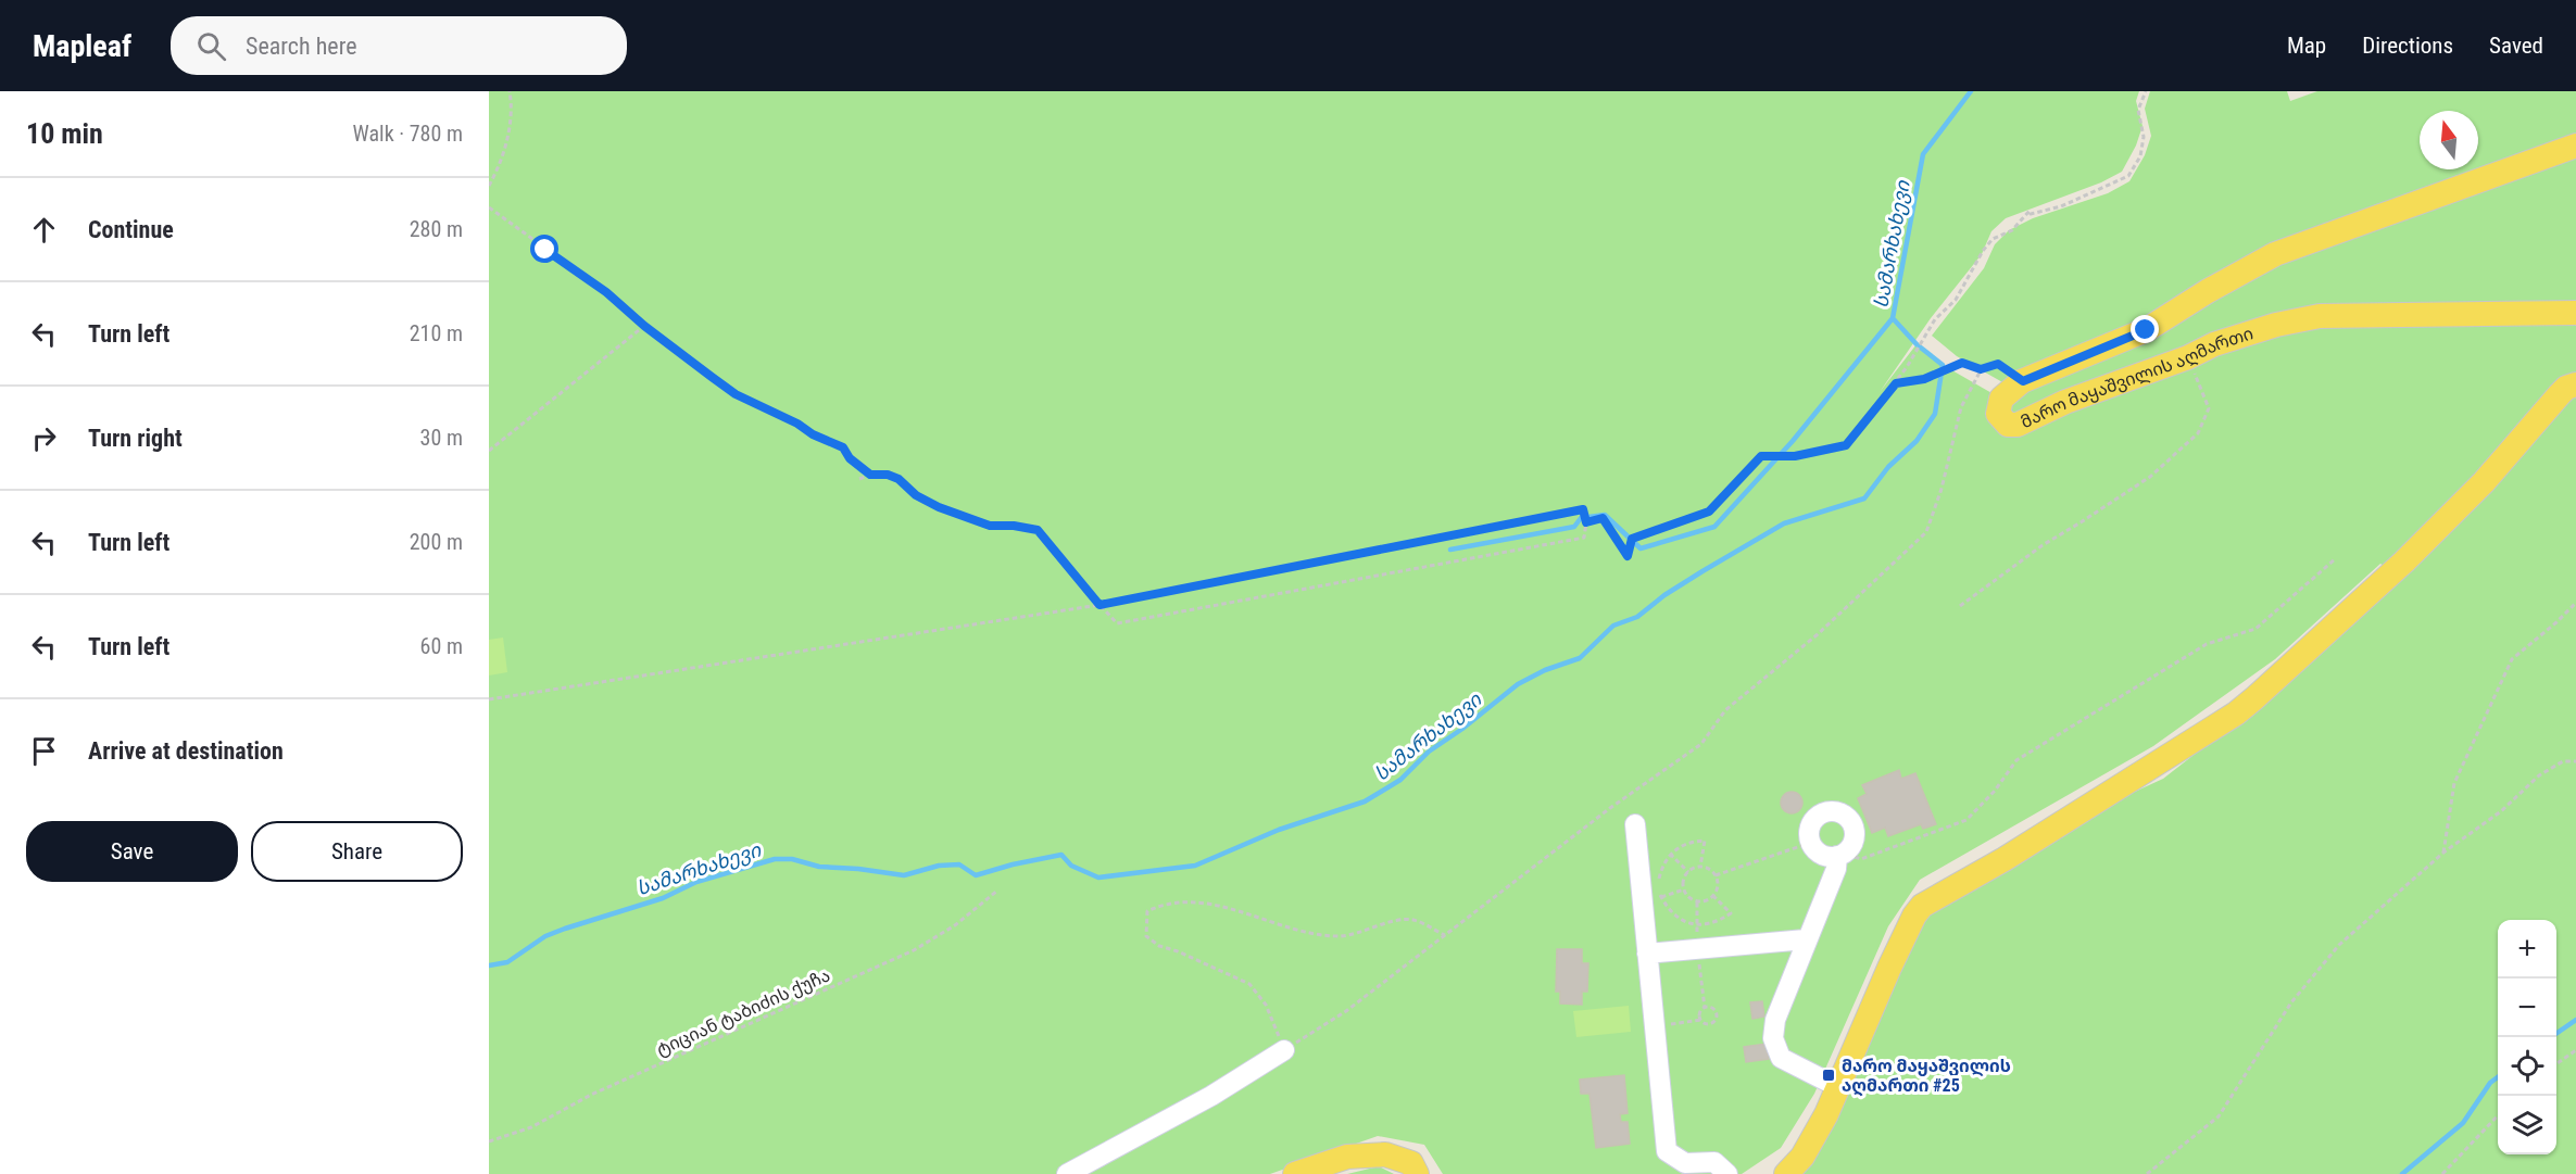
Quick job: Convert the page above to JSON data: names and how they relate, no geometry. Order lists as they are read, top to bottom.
{
  "streets": {
    "main road": ["მარო მაყაშვილის აღმართი"],
    "path": ["ტიციან ტაბიძის ქუჩა"]
  },
  "water": ["სამარხახევი"],
  "places": {
    "transit": ["მარო მაყაშვილის აღმართი #25"]
  },
  "north": "top",
  "page": {
    "header": "Mapleaf",
    "search": "Search here",
    "nav": ["Map", "Directions", "Saved"],
    "heading": ["10 min", "Walk · 780 m"],
    "list": [
      ["Continue", "280 m"],
      ["Turn left", "210 m"],
      ["Turn right", "30 m"],
      ["Turn left", "200 m"],
      ["Turn left", "60 m"],
      "Arrive at destination"
    ],
    "buttons": ["Save", "Share"],
    "map_buttons": ["+", "−"]
  }
}
